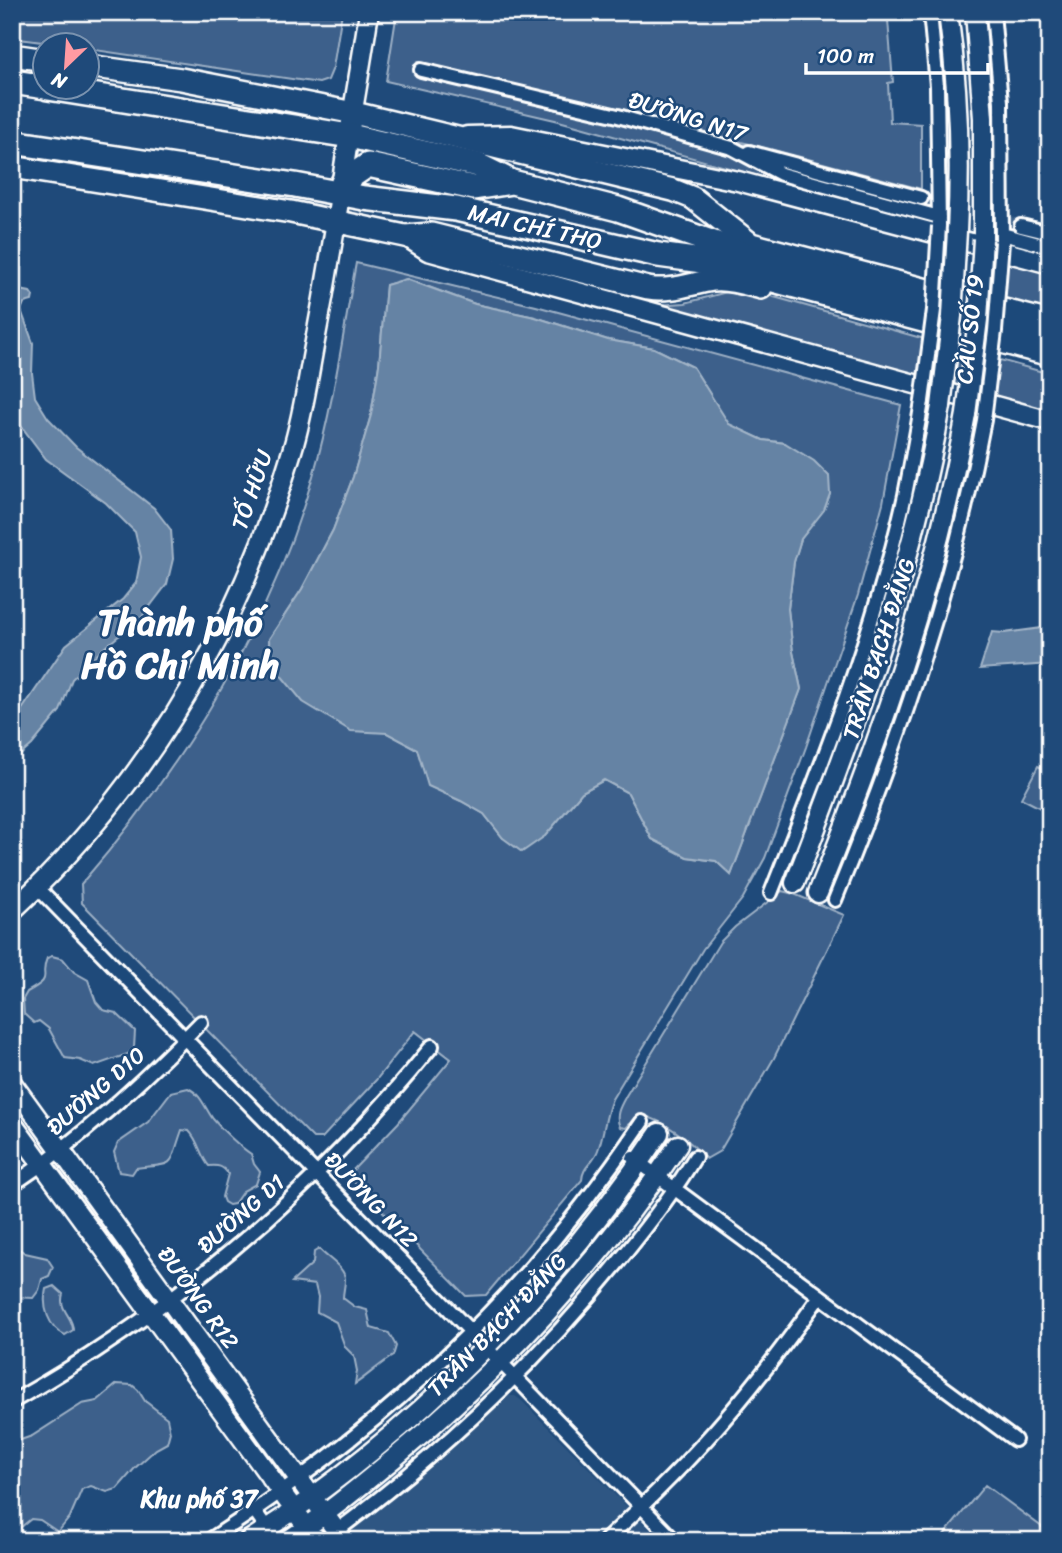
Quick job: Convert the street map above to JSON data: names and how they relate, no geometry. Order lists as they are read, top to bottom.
{
  "streets": {
    "highway": ["MAI CHÍ THỌ"],
    "street": [
      "ĐƯỜNG N17",
      "CẦU SỐ 19",
      "TỐ HỮU",
      "TRẦN BẠCH ĐẰNG",
      "ĐƯỜNG D10",
      "ĐƯỜNG N12",
      "ĐƯỜNG D1",
      "ĐƯỜNG R12"
    ]
  },
  "crossings": [
    ["ĐƯỜNG N17", "CẦU SỐ 19"],
    ["MAI CHÍ THỌ", "TỐ HỮU"],
    ["CẦU SỐ 19", "TRẦN BẠCH ĐẰNG"],
    ["TỐ HỮU", "ĐƯỜNG N12"],
    ["TRẦN BẠCH ĐẰNG", "ĐƯỜNG N12"],
    ["TRẦN BẠCH ĐẰNG", "ĐƯỜNG R12"],
    ["ĐƯỜNG D10", "ĐƯỜNG N12"],
    ["ĐƯỜNG D10", "ĐƯỜNG R12"],
    ["ĐƯỜNG N12", "ĐƯỜNG D1"],
    ["ĐƯỜNG D1", "ĐƯỜNG R12"]
  ],
  "districts": ["Thành phố Hồ Chí Minh", "Khu phố 37"],
  "scale_bar": "100 m",
  "north": "bottom left"
}
